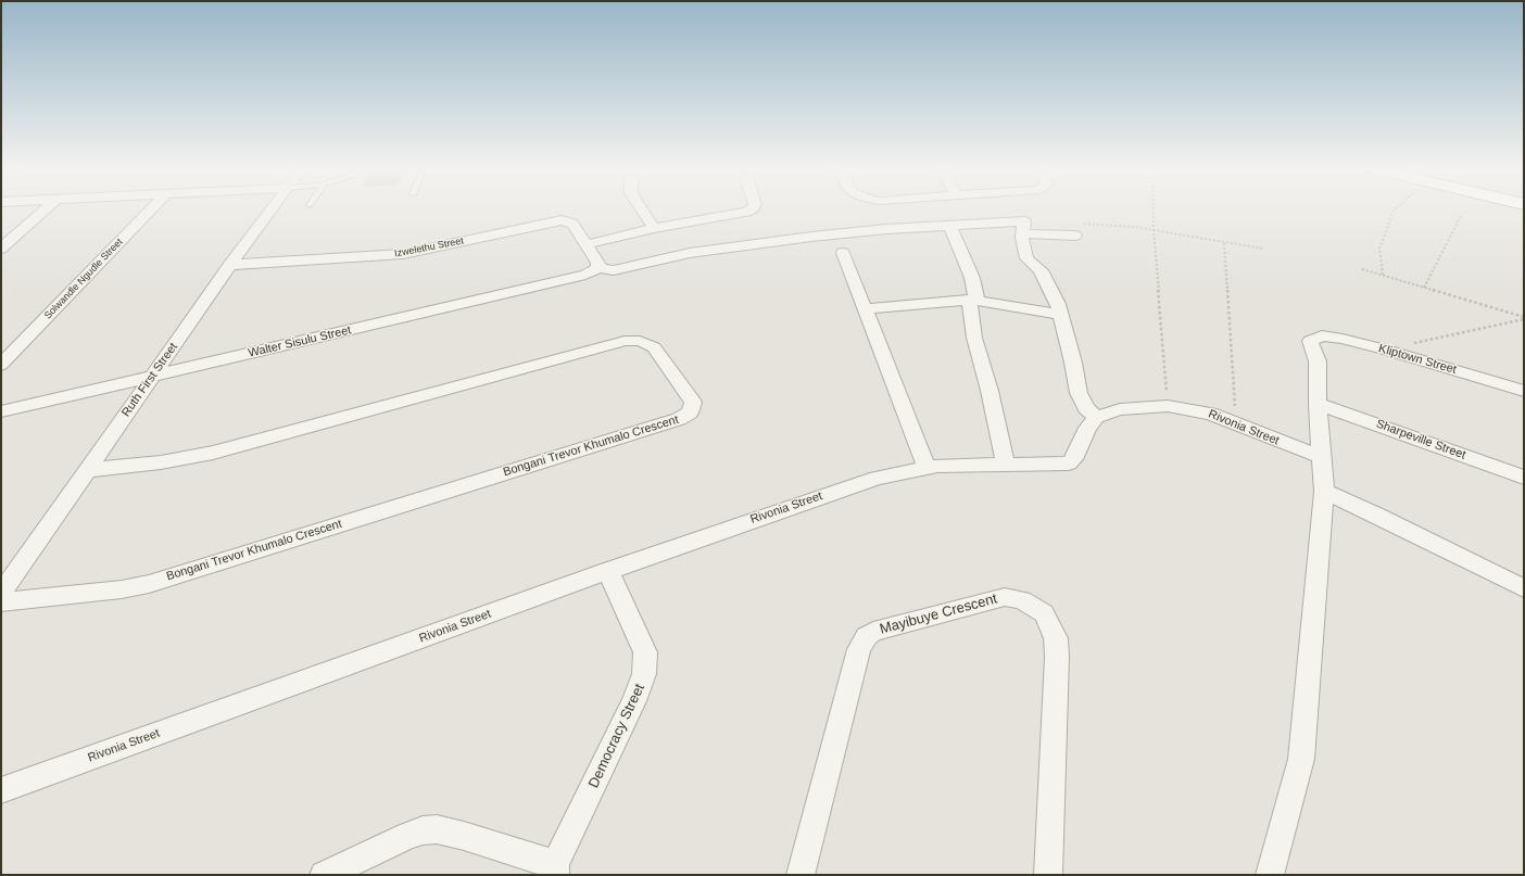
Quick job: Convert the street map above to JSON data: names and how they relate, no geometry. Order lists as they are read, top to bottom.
{
  "streets": {
    "street": [
      "Izwelethu Street",
      "Solwandle Ngudle Street",
      "Walter Sisulu Street",
      "Kliptown Street",
      "Ruth First Street",
      "Rivonia Street",
      "Sharpeville Street",
      "Bongani Trevor Khumalo Crescent",
      "Mayibuye Crescent",
      "Democracy Street"
    ]
  },
  "crossings": [
    ["Izwelethu Street", "Walter Sisulu Street"],
    ["Izwelethu Street", "Ruth First Street"],
    ["Walter Sisulu Street", "Ruth First Street"],
    ["Kliptown Street", "Sharpeville Street"],
    ["Ruth First Street", "Bongani Trevor Khumalo Crescent"],
    ["Rivonia Street", "Democracy Street"]
  ]
}
